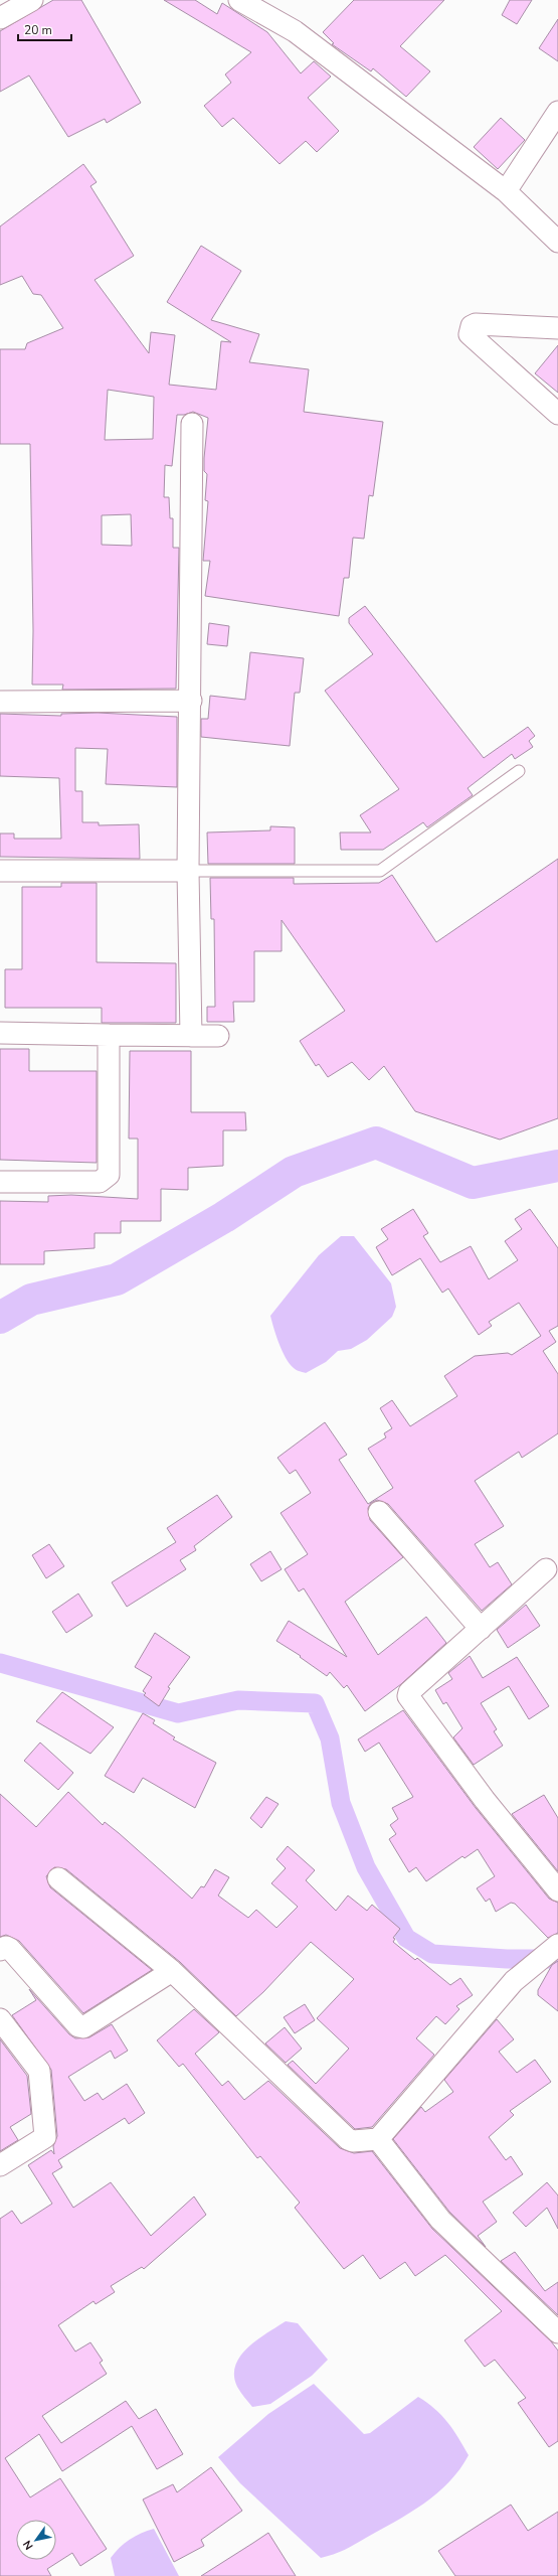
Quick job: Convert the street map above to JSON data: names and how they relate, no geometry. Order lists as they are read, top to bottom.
{
  "scale_bar": "20 m",
  "north": "bottom left"
}
